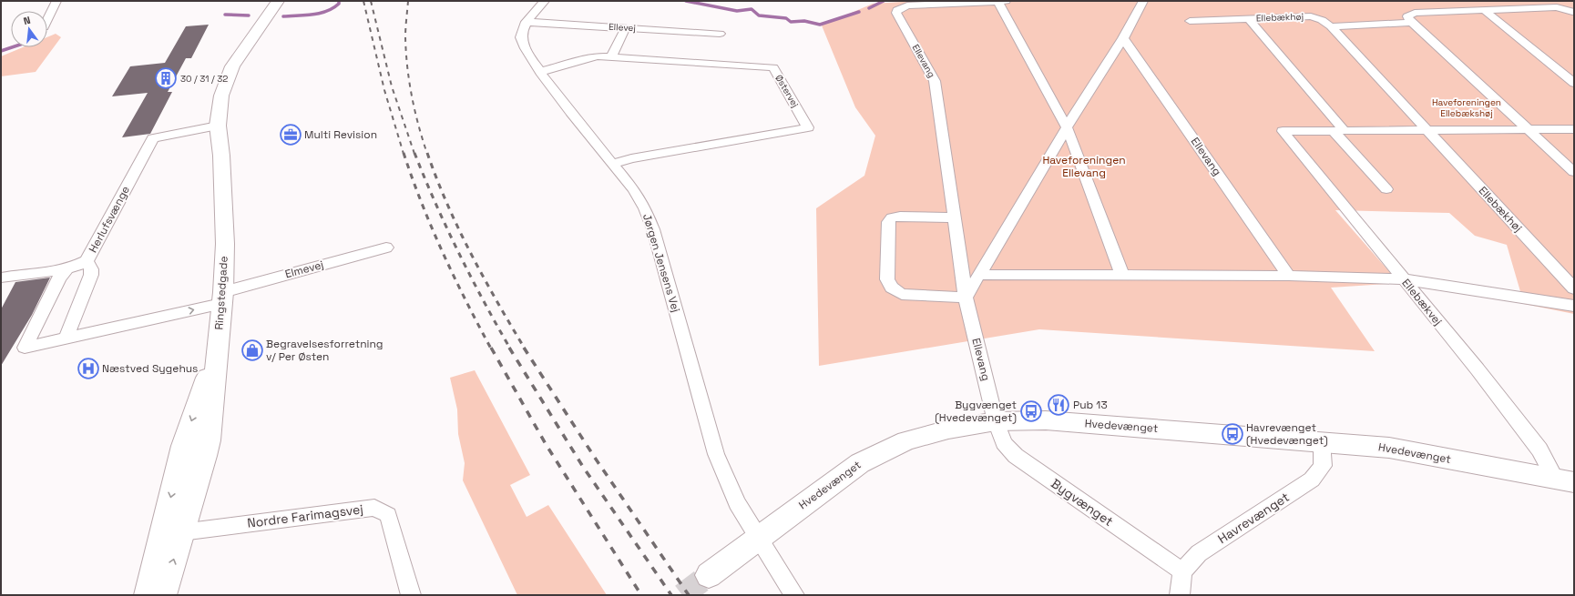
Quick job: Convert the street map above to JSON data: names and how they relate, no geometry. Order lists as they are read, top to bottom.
{
  "streets": {
    "street": [
      "Ellebækhøj",
      "Ellevej",
      "Ellevang",
      "Østervej",
      "Herlufsvænge",
      "Jørgen Jensens Vej",
      "Elmevej",
      "Ringstedgade",
      "Ellebækvej",
      "Hvedevænget",
      "Bygvænget",
      "Nordre Farimagsvej",
      "Havrevænget"
    ]
  },
  "crossings": [
    ["Ellebækhøj", "Ellebækvej"],
    ["Ellevej", "Jørgen Jensens Vej"],
    ["Ellevang", "Hvedevænget"],
    ["Ellevang", "Bygvænget"],
    ["Østervej", "Jørgen Jensens Vej"],
    ["Herlufsvænge", "Elmevej"],
    ["Herlufsvænge", "Ringstedgade"],
    ["Jørgen Jensens Vej", "Hvedevænget"],
    ["Elmevej", "Ringstedgade"],
    ["Ringstedgade", "Nordre Farimagsvej"],
    ["Ellebækvej", "Hvedevænget"],
    ["Hvedevænget", "Bygvænget"],
    ["Hvedevænget", "Havrevænget"],
    ["Bygvænget", "Havrevænget"]
  ],
  "parks": ["Haveforeningen Ellebækshøj", "Haveforeningen Ellevang"],
  "places": {
    "building": ["30 / 31 / 32"],
    "office": ["Multi Revision"],
    "shop": ["Begravelsesforretning v/ Per Østen"],
    "hospital": ["Næstved Sygehus"],
    "restaurant": ["Pub 13"],
    "bus stop": ["Bygvænget (Hvedevænget)", "Havrevænget (Hvedevænget)"]
  },
  "north": "top"
}
